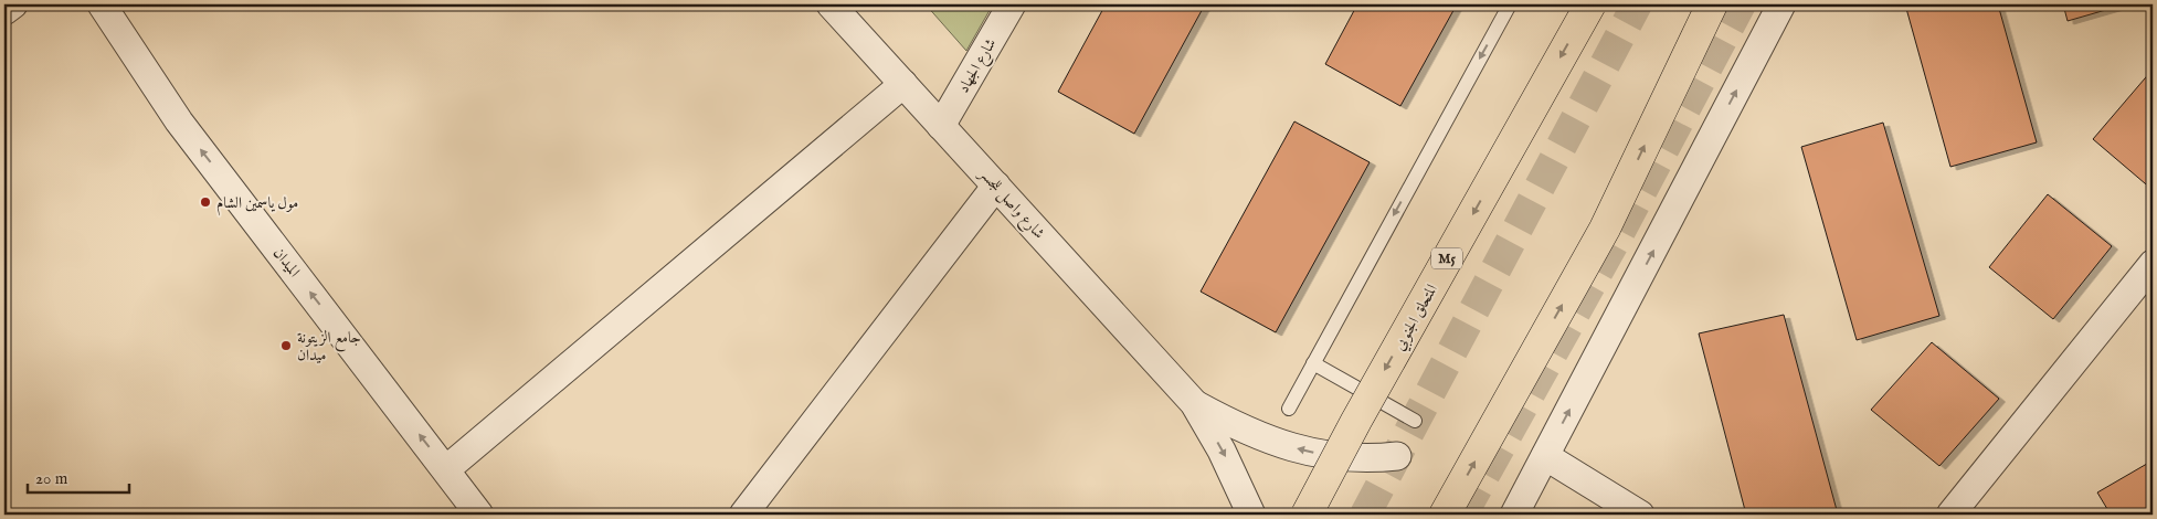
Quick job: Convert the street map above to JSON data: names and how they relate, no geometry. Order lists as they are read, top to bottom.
{
  "streets": {
    "highway": ["M5", "المتحلق الجنوبي"],
    "street": ["شارع الجهاد", "شارع واصل للجسر", "الميدان"]
  },
  "crossings": [
    ["شارع الجهاد", "شارع واصل للجسر"]
  ],
  "one_way": ["الميدان"],
  "places": ["مول ياسمين الشام", "جامع الزيتونة ميدان"],
  "scale_bar": "20 m"
}
